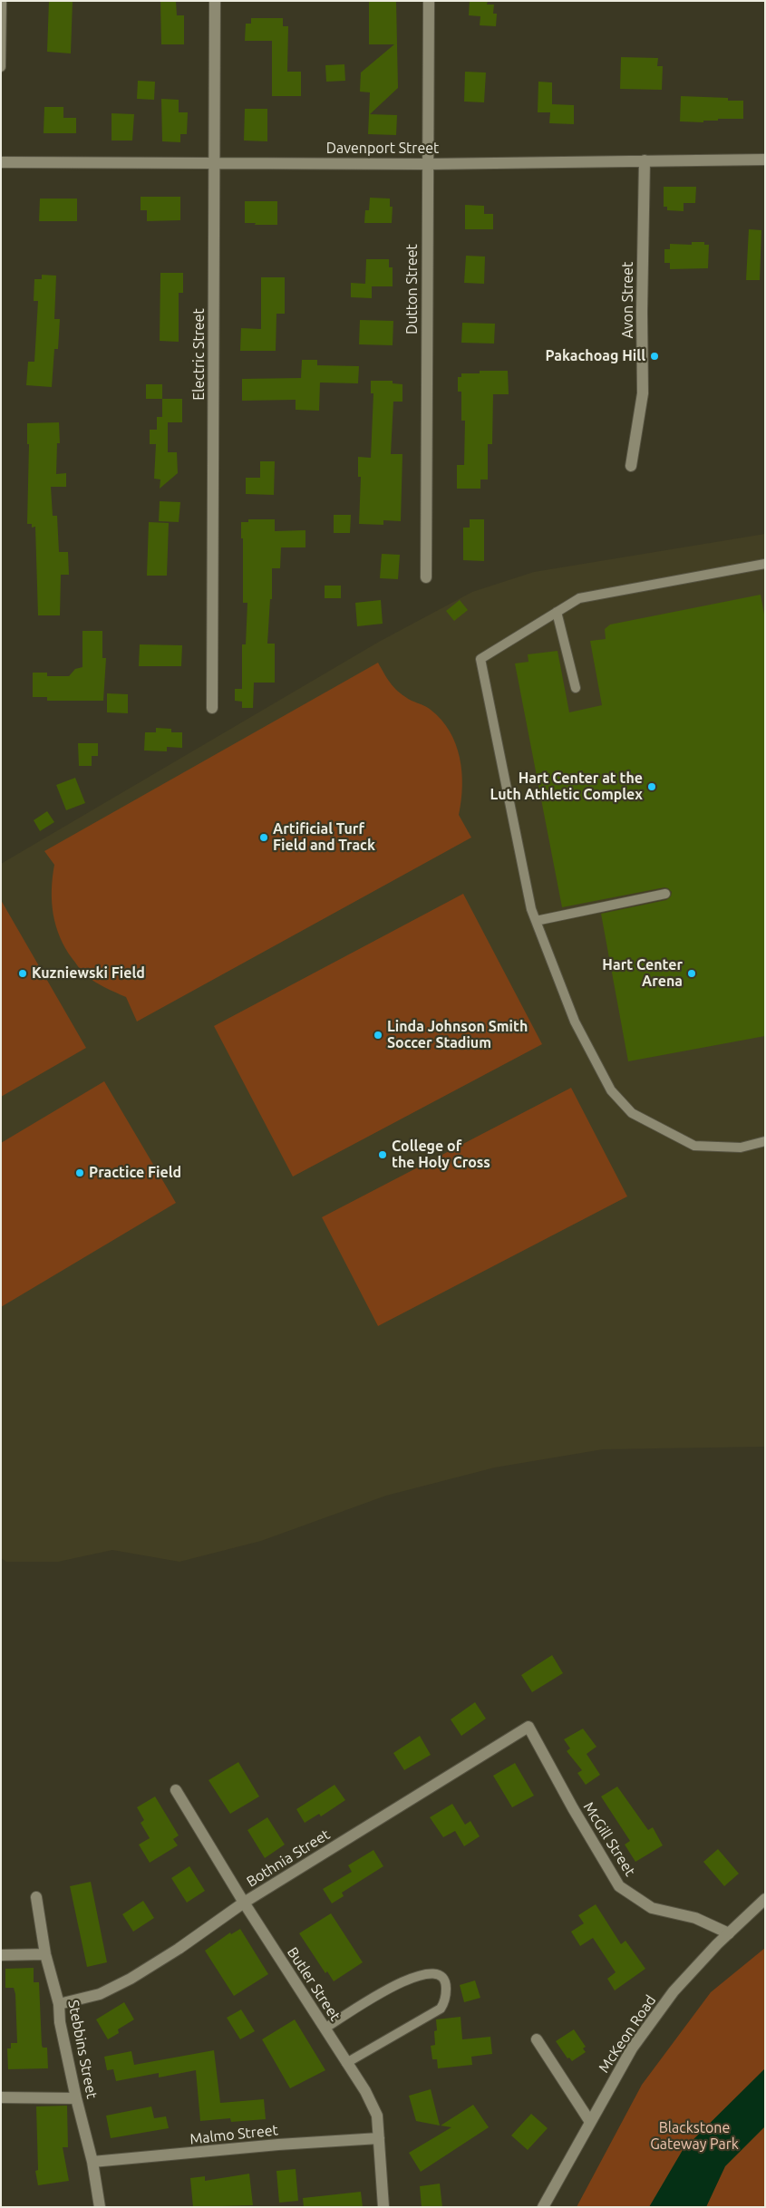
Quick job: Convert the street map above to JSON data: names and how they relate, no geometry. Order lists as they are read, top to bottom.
{
  "streets": {
    "street": [
      "Davenport Street",
      "Dutton Street",
      "Avon Street",
      "Electric Street",
      "McGill Street",
      "Bothnia Street",
      "Butler Street",
      "McKeon Road",
      "Stebbins Street",
      "Malmo Street"
    ]
  },
  "crossings": [
    ["Davenport Street", "Dutton Street"],
    ["Davenport Street", "Avon Street"],
    ["Davenport Street", "Electric Street"],
    ["McGill Street", "Bothnia Street"],
    ["McGill Street", "McKeon Road"],
    ["Bothnia Street", "Butler Street"],
    ["Bothnia Street", "Stebbins Street"],
    ["Butler Street", "Malmo Street"],
    ["Stebbins Street", "Malmo Street"]
  ],
  "parks": ["Blackstone Gateway Park"],
  "places": [
    "Pakachoag Hill",
    "Hart Center at the Luth Athletic Complex",
    "Artificial Turf Field and Track",
    "Kuzniewski Field",
    "Hart Center Arena",
    "Linda Johnson Smith Soccer Stadium",
    "College of the Holy Cross",
    "Practice Field"
  ]
}
